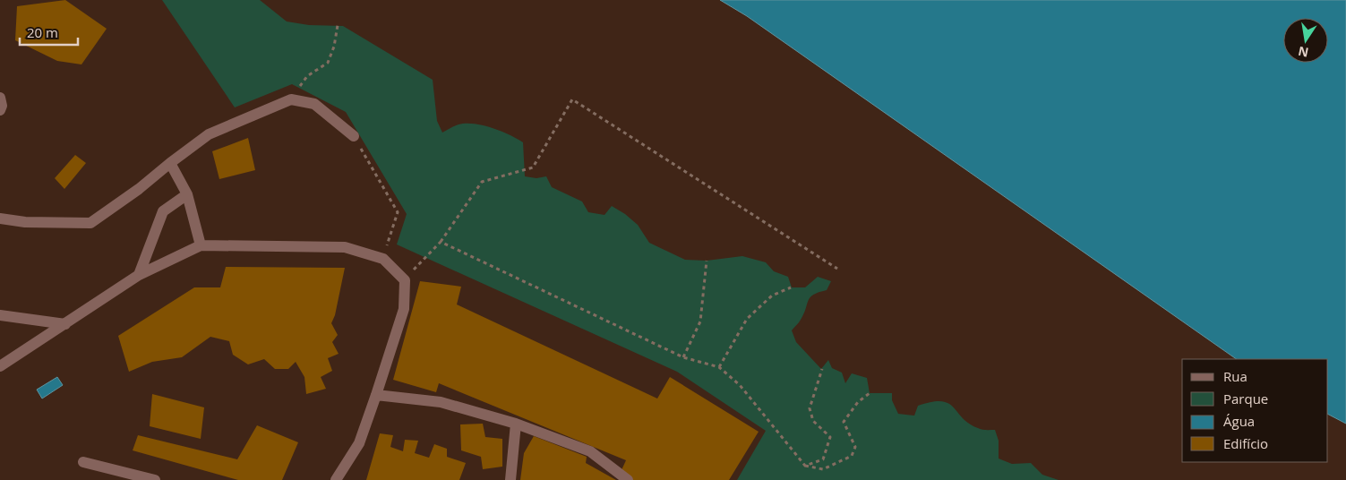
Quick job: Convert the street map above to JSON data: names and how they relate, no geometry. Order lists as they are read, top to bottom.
{
  "legend": [
    "Rua",
    "Parque",
    "Água",
    "Edifício"
  ],
  "scale_bar": "20 m",
  "north": "bottom"
}
